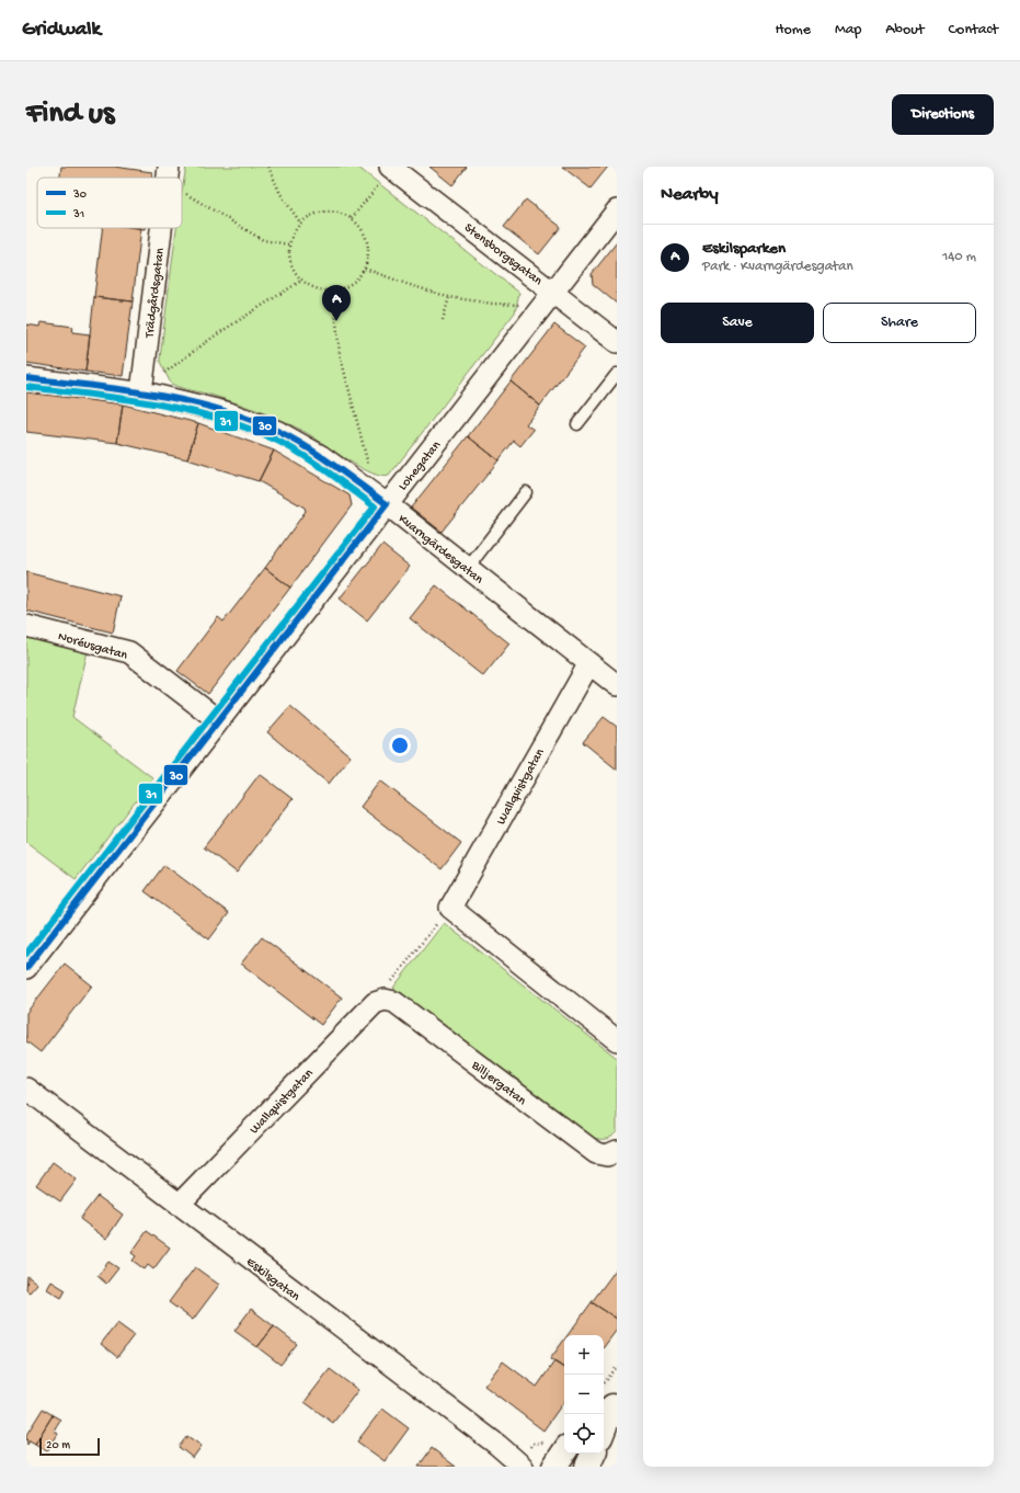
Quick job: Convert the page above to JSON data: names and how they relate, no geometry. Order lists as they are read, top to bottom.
{
  "streets": {
    "street": [
      "Stensborgsgatan",
      "Trädgårdsgatan",
      "Lohegatan",
      "Kvarngärdesgatan",
      "Noréusgatan",
      "Wallqvistgatan",
      "Billjergatan",
      "Eskilsgatan"
    ]
  },
  "crossings": [
    ["Stensborgsgatan", "Lohegatan"],
    ["Trädgårdsgatan", "Kvarngärdesgatan"],
    ["Lohegatan", "Kvarngärdesgatan"],
    ["Lohegatan", "Noréusgatan"],
    ["Kvarngärdesgatan", "Wallqvistgatan"],
    ["Wallqvistgatan", "Billjergatan"],
    ["Wallqvistgatan", "Eskilsgatan"]
  ],
  "lines": ["transit line 30", "transit line 31"],
  "legend": ["30", "31"],
  "scale_bar": "20 m",
  "page": {
    "header": "Gridwalk",
    "nav": [
      "Home",
      "Map",
      "About",
      "Contact"
    ],
    "buttons": [
      "Directions",
      ["Save", "Share"]
    ],
    "title": "Find us",
    "heading": "Nearby",
    "list": [
      {
        "mark": "A",
        "name": "Eskilsparken",
        "note": "Park · Kvarngärdesgatan",
        "value": "140 m"
      }
    ],
    "pins": "A",
    "map_buttons": ["+", "−"],
    "scale": "20 m"
  }
}
